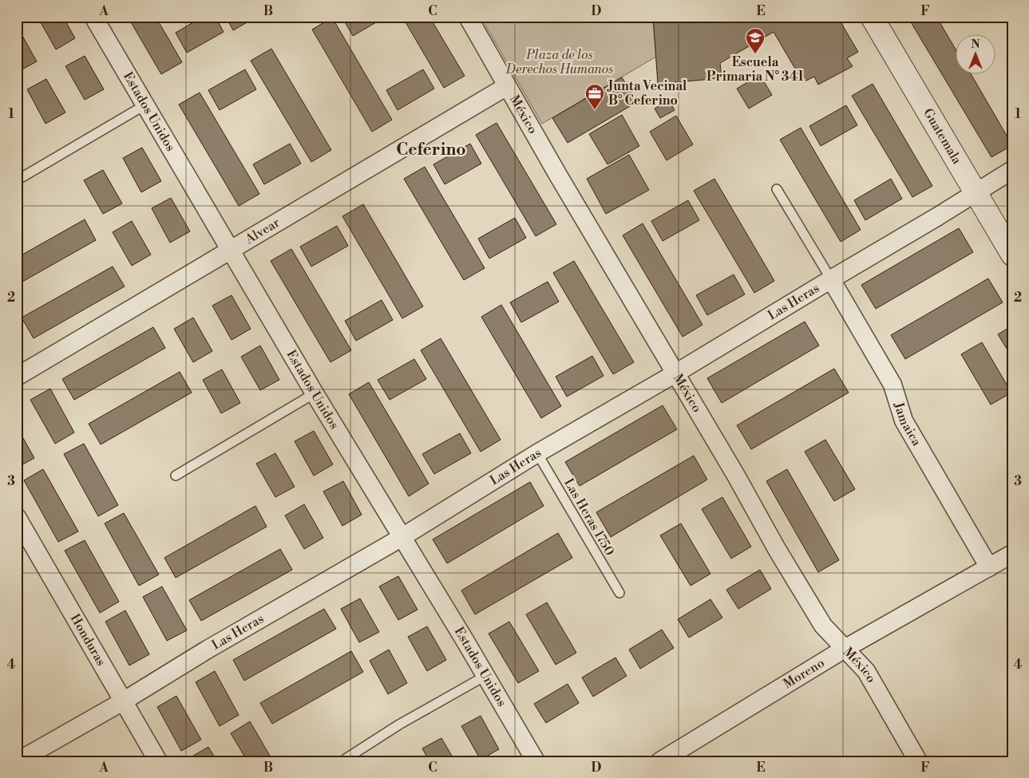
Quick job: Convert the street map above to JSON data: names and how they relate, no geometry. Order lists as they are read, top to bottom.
{
  "streets": {
    "street": [
      "Estados Unidos",
      "México",
      "Guatemala",
      "Alvear",
      "Las Heras",
      "Jamaica",
      "Honduras",
      "Moreno"
    ],
    "lane": ["Las Heras 1750"]
  },
  "crossings": [
    ["Estados Unidos", "Alvear"],
    ["Estados Unidos", "Las Heras"],
    ["México", "Alvear"],
    ["México", "Las Heras"],
    ["México", "Moreno"],
    ["Guatemala", "Las Heras"],
    ["Las Heras", "Jamaica"],
    ["Las Heras", "Las Heras 1750"],
    ["Las Heras", "Honduras"],
    ["Jamaica", "Moreno"]
  ],
  "districts": ["Ceferino"],
  "parks": ["Plaza de los Derechos Humanos"],
  "places": {
    "school or university": ["Escuela Primaria N° 341"],
    "office": ["Junta Vecinal B° Ceferino"]
  },
  "north": "top",
  "grid": {
    "columns": [
      "A",
      "B",
      "C",
      "D",
      "E",
      "F"
    ],
    "rows": [
      "1",
      "2",
      "3",
      "4"
    ]
  }
}
